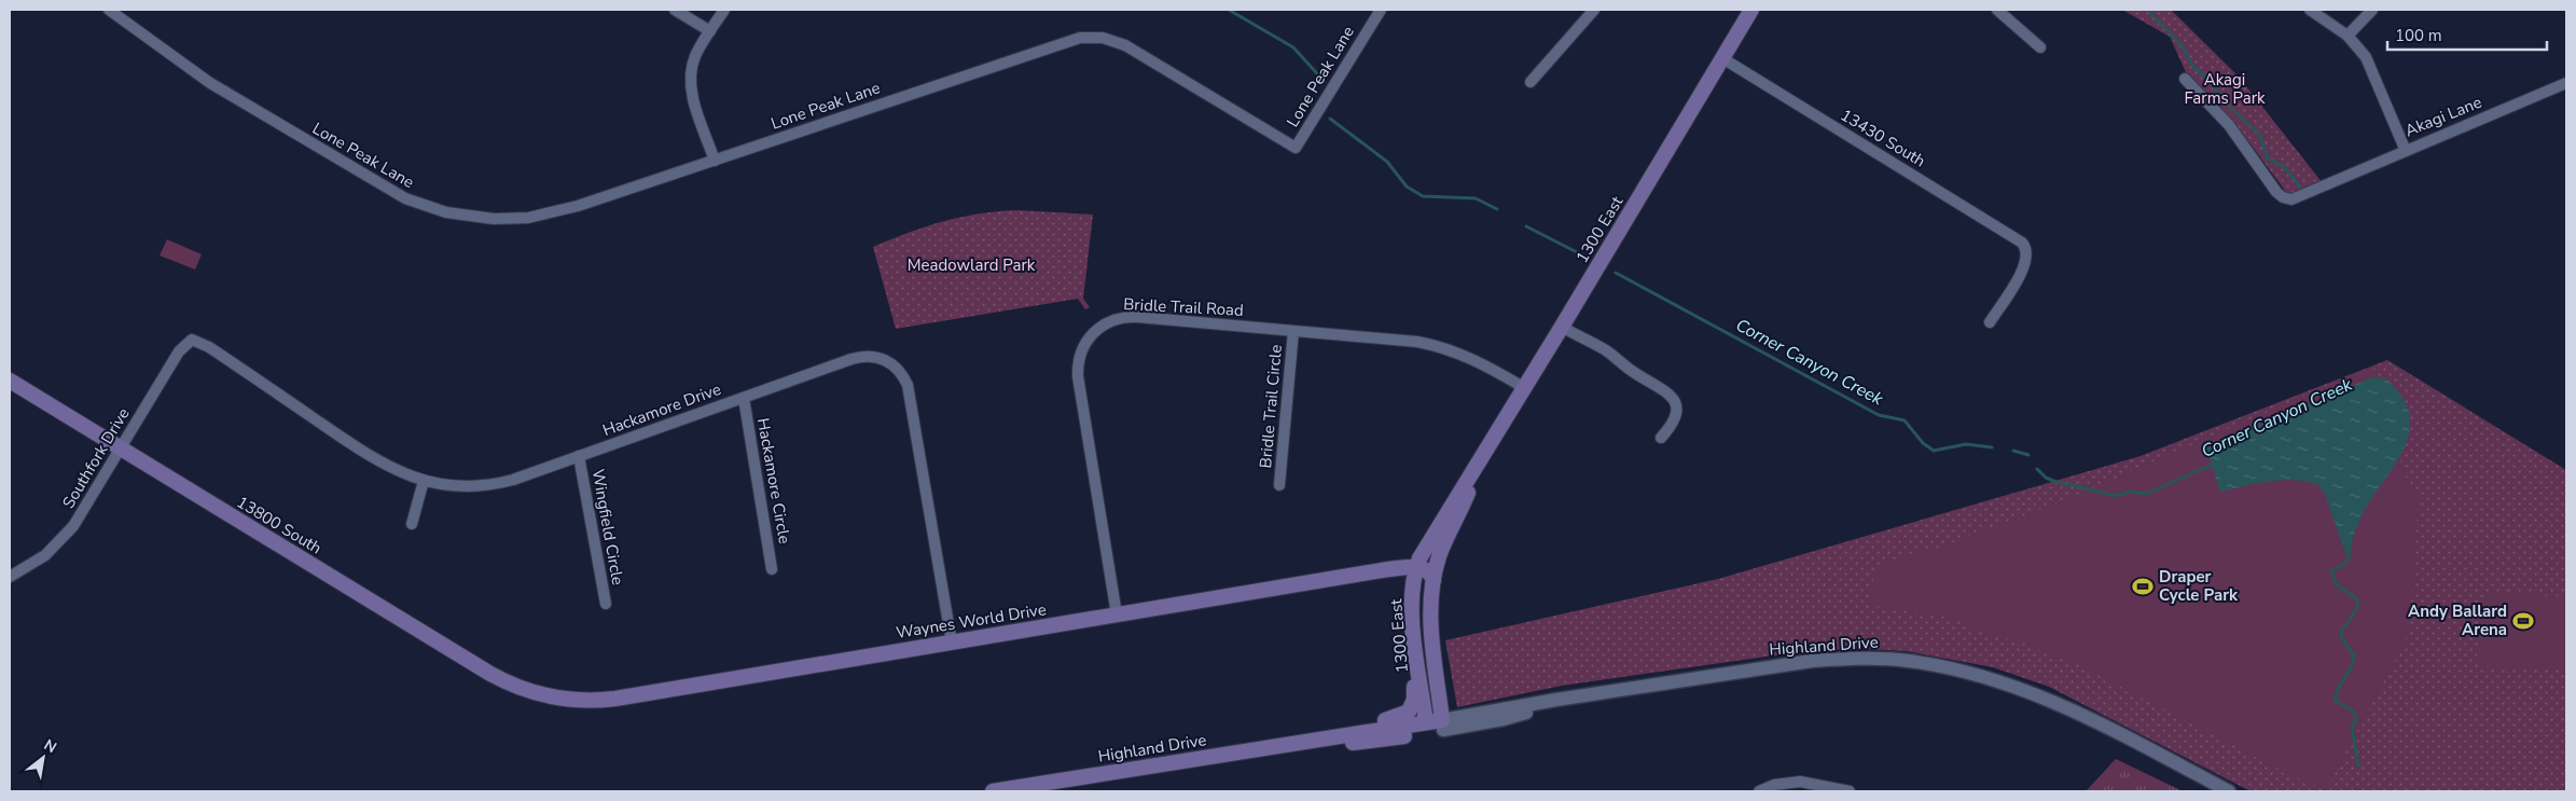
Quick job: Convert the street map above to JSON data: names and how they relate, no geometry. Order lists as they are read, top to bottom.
{
  "streets": {
    "main road": [
      "1300 East",
      "13800 South",
      "Waynes World Drive",
      "Highland Drive"
    ],
    "street": [
      "Lone Peak Lane",
      "Akagi Lane",
      "13430 South",
      "Bridle Trail Road",
      "Bridle Trail Circle",
      "Hackamore Drive",
      "Southfork Drive",
      "Hackamore Circle",
      "Wingfield Circle"
    ]
  },
  "crossings": [
    ["13430 South", "1300 East"],
    ["1300 East", "Bridle Trail Road"],
    ["1300 East", "Waynes World Drive"],
    ["1300 East", "Highland Drive"],
    ["Bridle Trail Road", "Bridle Trail Circle"],
    ["Bridle Trail Road", "Waynes World Drive"],
    ["Hackamore Drive", "Southfork Drive"],
    ["Hackamore Drive", "Hackamore Circle"],
    ["Hackamore Drive", "Wingfield Circle"],
    ["Hackamore Drive", "Waynes World Drive"],
    ["Southfork Drive", "13800 South"],
    ["13800 South", "Waynes World Drive"]
  ],
  "water": ["Corner Canyon Creek"],
  "parks": ["Akagi Farms Park", "Meadowlard Park"],
  "places": {
    "sports": ["Draper Cycle Park", "Andy Ballard Arena"]
  },
  "scale_bar": "100 m",
  "north": "top right"
}
